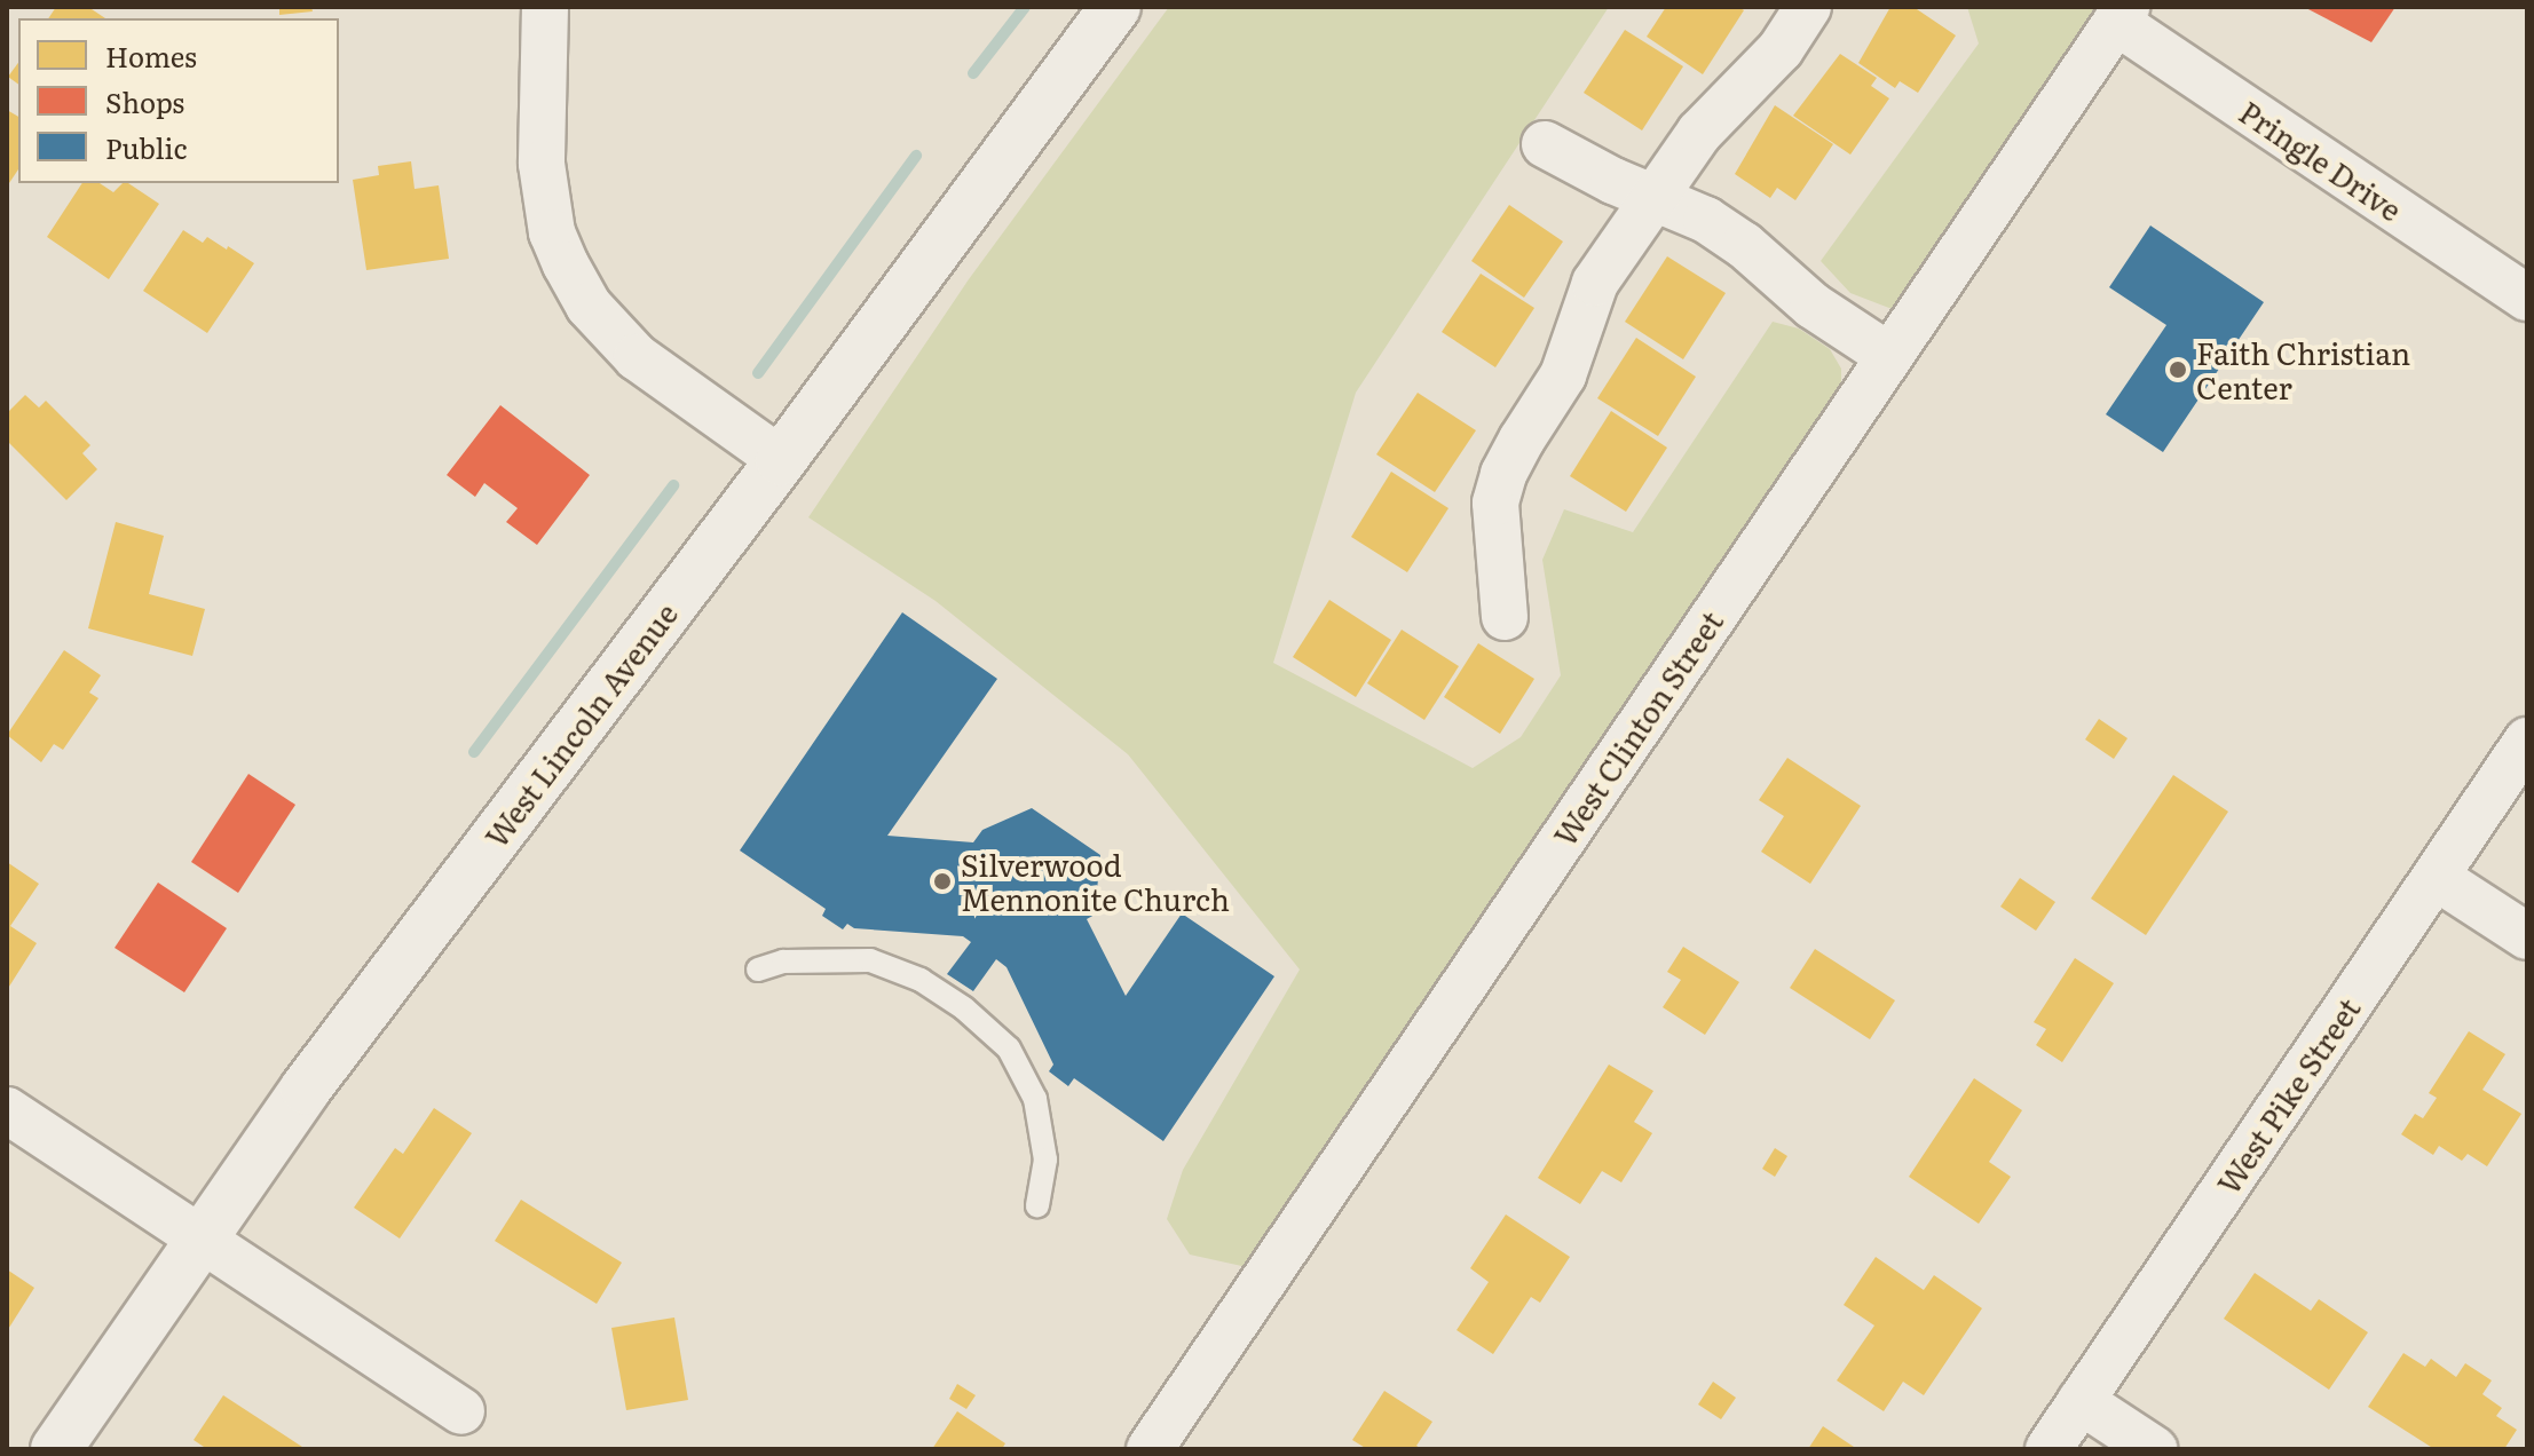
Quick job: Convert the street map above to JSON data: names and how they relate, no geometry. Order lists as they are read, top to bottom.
{
  "streets": {
    "street": [
      "Pringle Drive",
      "West Lincoln Avenue",
      "West Clinton Street",
      "West Pike Street"
    ]
  },
  "crossings": [
    ["Pringle Drive", "West Clinton Street"]
  ],
  "places": ["Faith Christian Center", "Silverwood Mennonite Church"],
  "legend": ["Homes", "Shops", "Public"]
}
